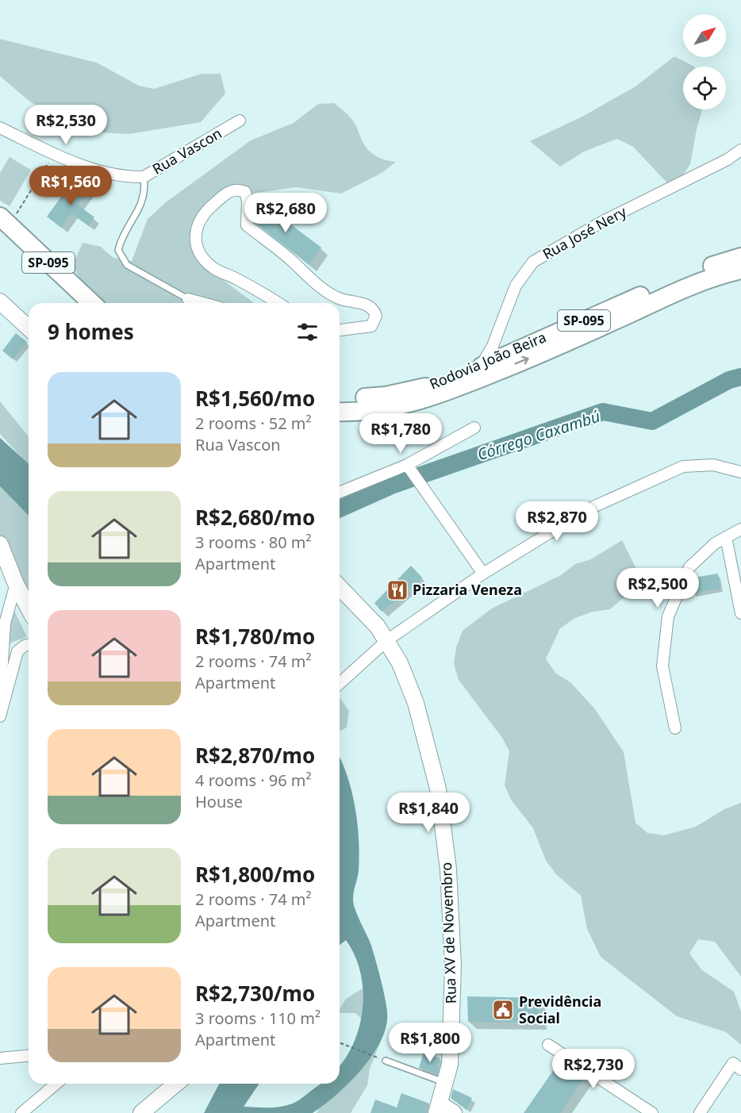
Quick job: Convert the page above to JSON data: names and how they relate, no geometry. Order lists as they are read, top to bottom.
{
  "streets": {
    "main road": ["SP-095", "Rodovia João Beira", "Rua XV de Novembro"],
    "street": ["Rua Vascon", "Rua José Nery"]
  },
  "crossings": [
    ["Rua José Nery", "Rodovia João Beira"]
  ],
  "water": ["Córrego Caxambú"],
  "places": {
    "restaurant": ["Pizzaria Veneza"],
    "public building": ["Previdência Social"]
  },
  "north": "top right",
  "page": {
    "price": [
      "R$2,530",
      "R$1,560",
      "R$2,680",
      "R$1,780",
      "R$2,870",
      "R$2,500",
      "R$1,840",
      "R$1,800",
      "R$2,730"
    ],
    "heading": "9 homes",
    "list": [
      {
        "name": "R$1,560/mo",
        "note": "2 rooms · 52 m² · Rua Vascon"
      },
      {
        "name": "R$2,680/mo",
        "note": "3 rooms · 80 m² · Apartment"
      },
      {
        "name": "R$1,780/mo",
        "note": "2 rooms · 74 m² · Apartment"
      },
      {
        "name": "R$2,870/mo",
        "note": "4 rooms · 96 m² · House"
      },
      {
        "name": "R$1,800/mo",
        "note": "2 rooms · 74 m² · Apartment"
      },
      {
        "name": "R$2,730/mo",
        "note": "3 rooms · 110 m² · Apartment"
      }
    ]
  }
}
